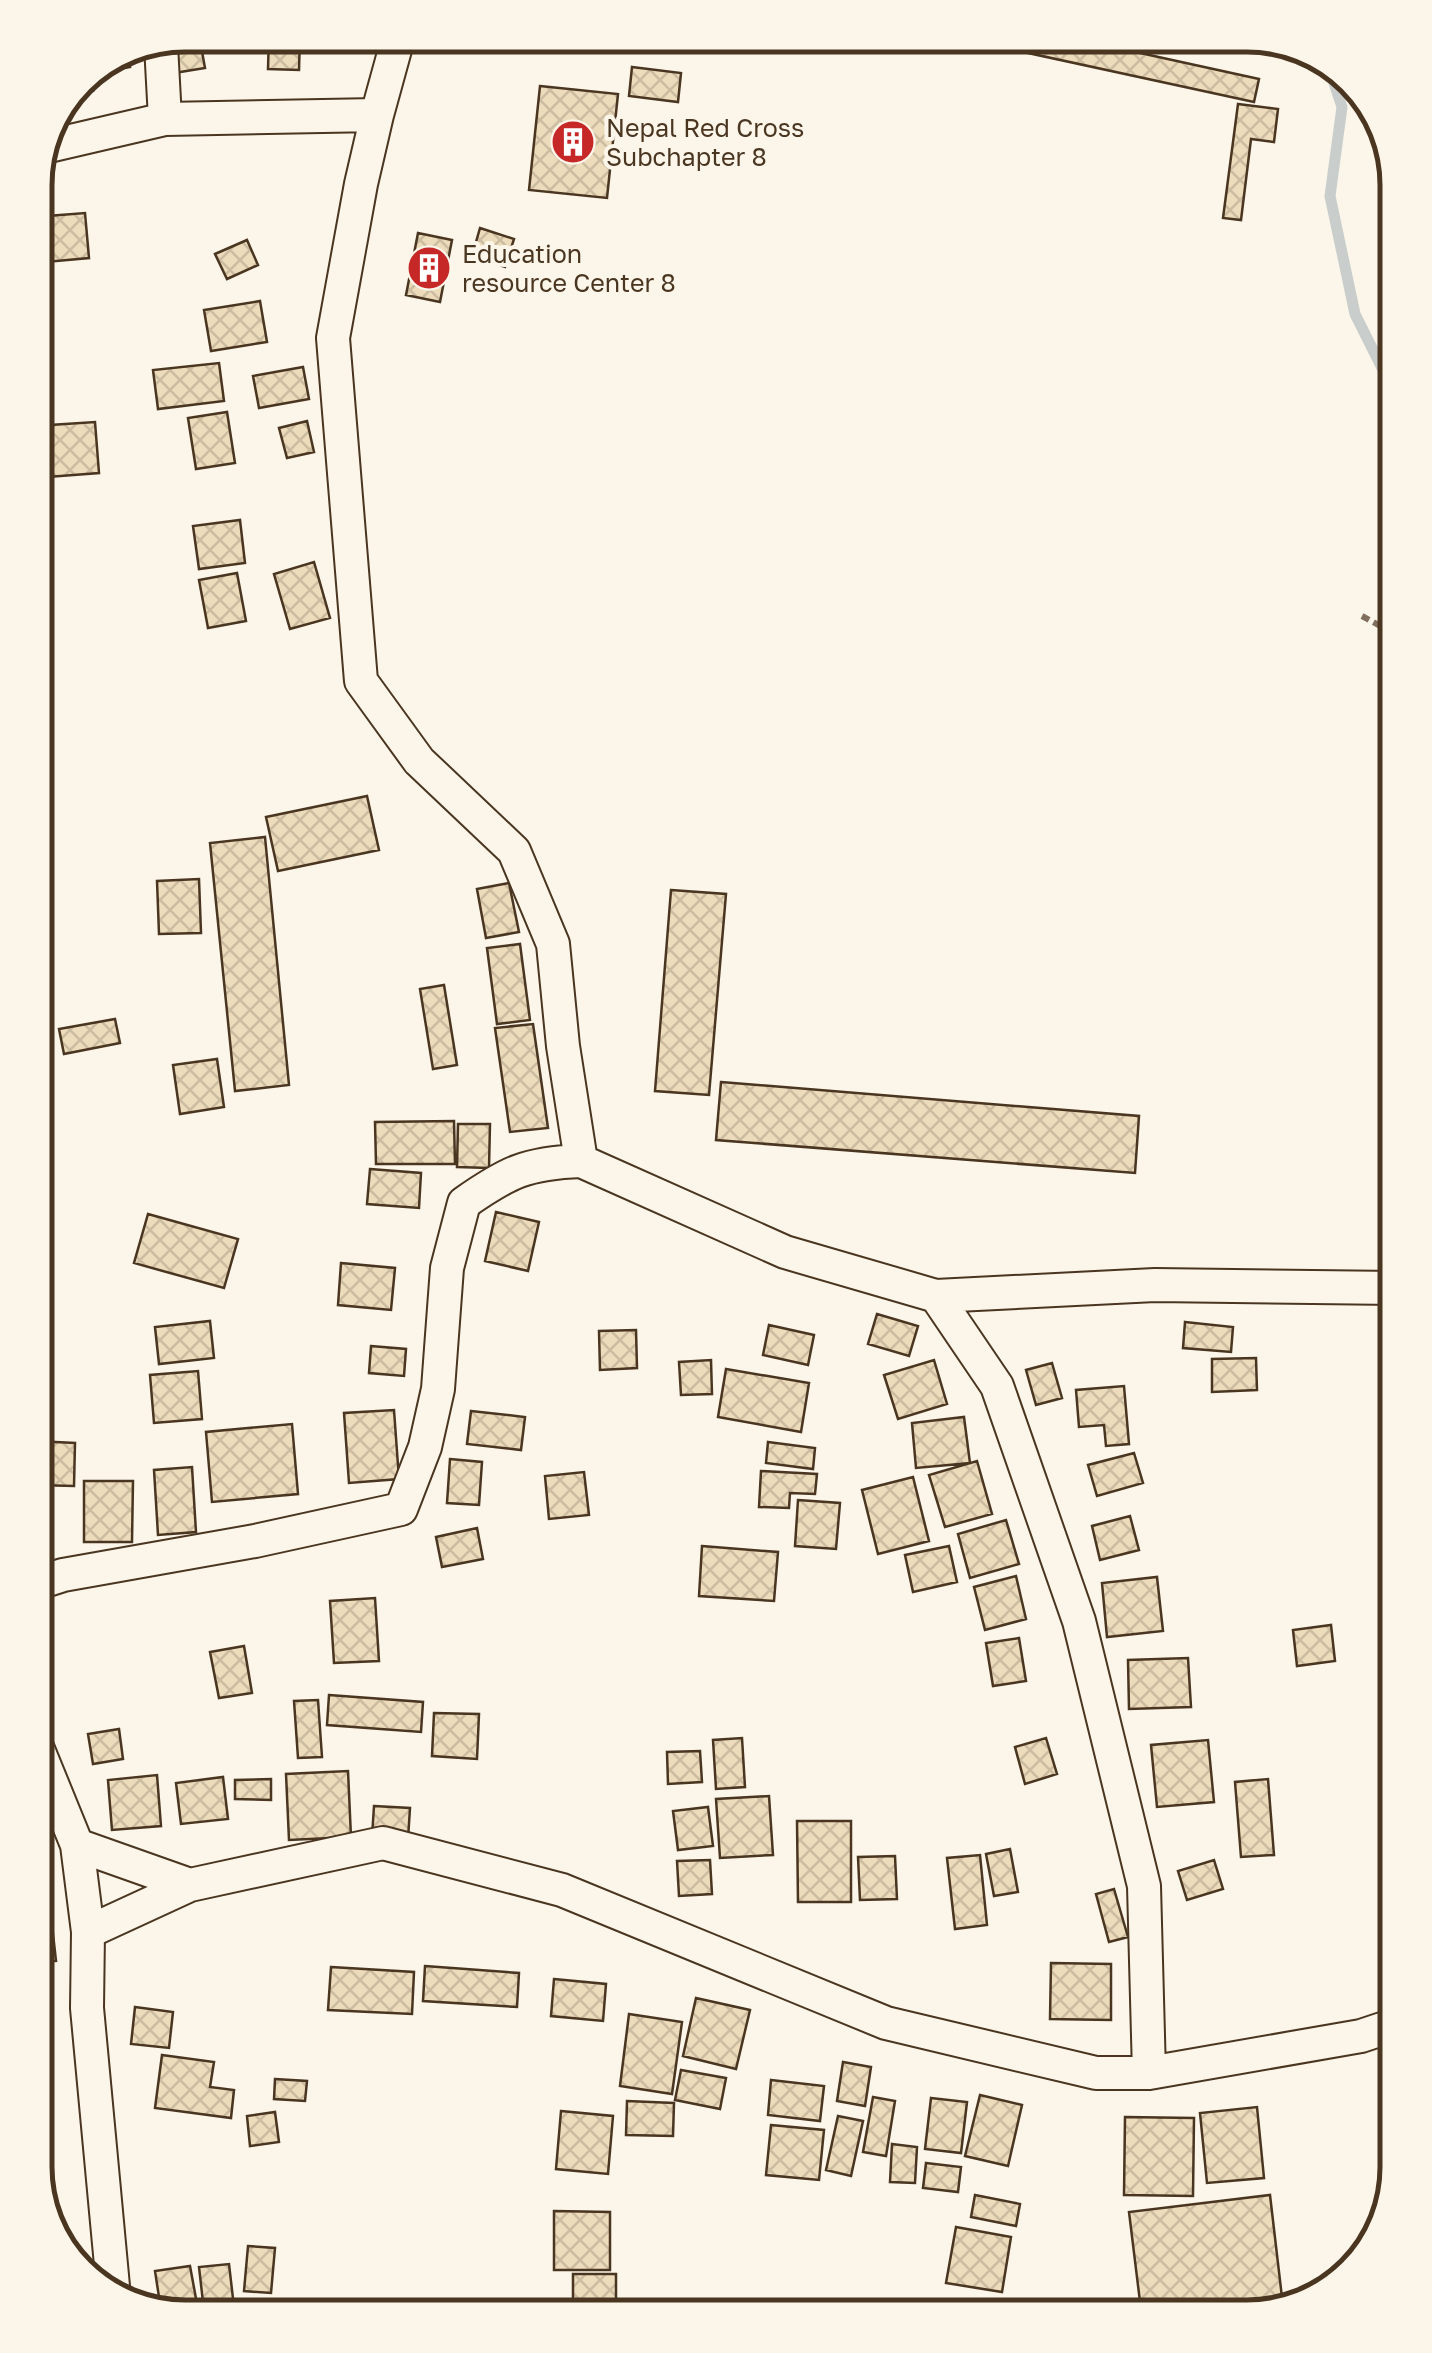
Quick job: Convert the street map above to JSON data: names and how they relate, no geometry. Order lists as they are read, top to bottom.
{
  "places": {
    "building": ["Nepal Red Cross Subchapter 8", "Education resource Center 8"]
  }
}
